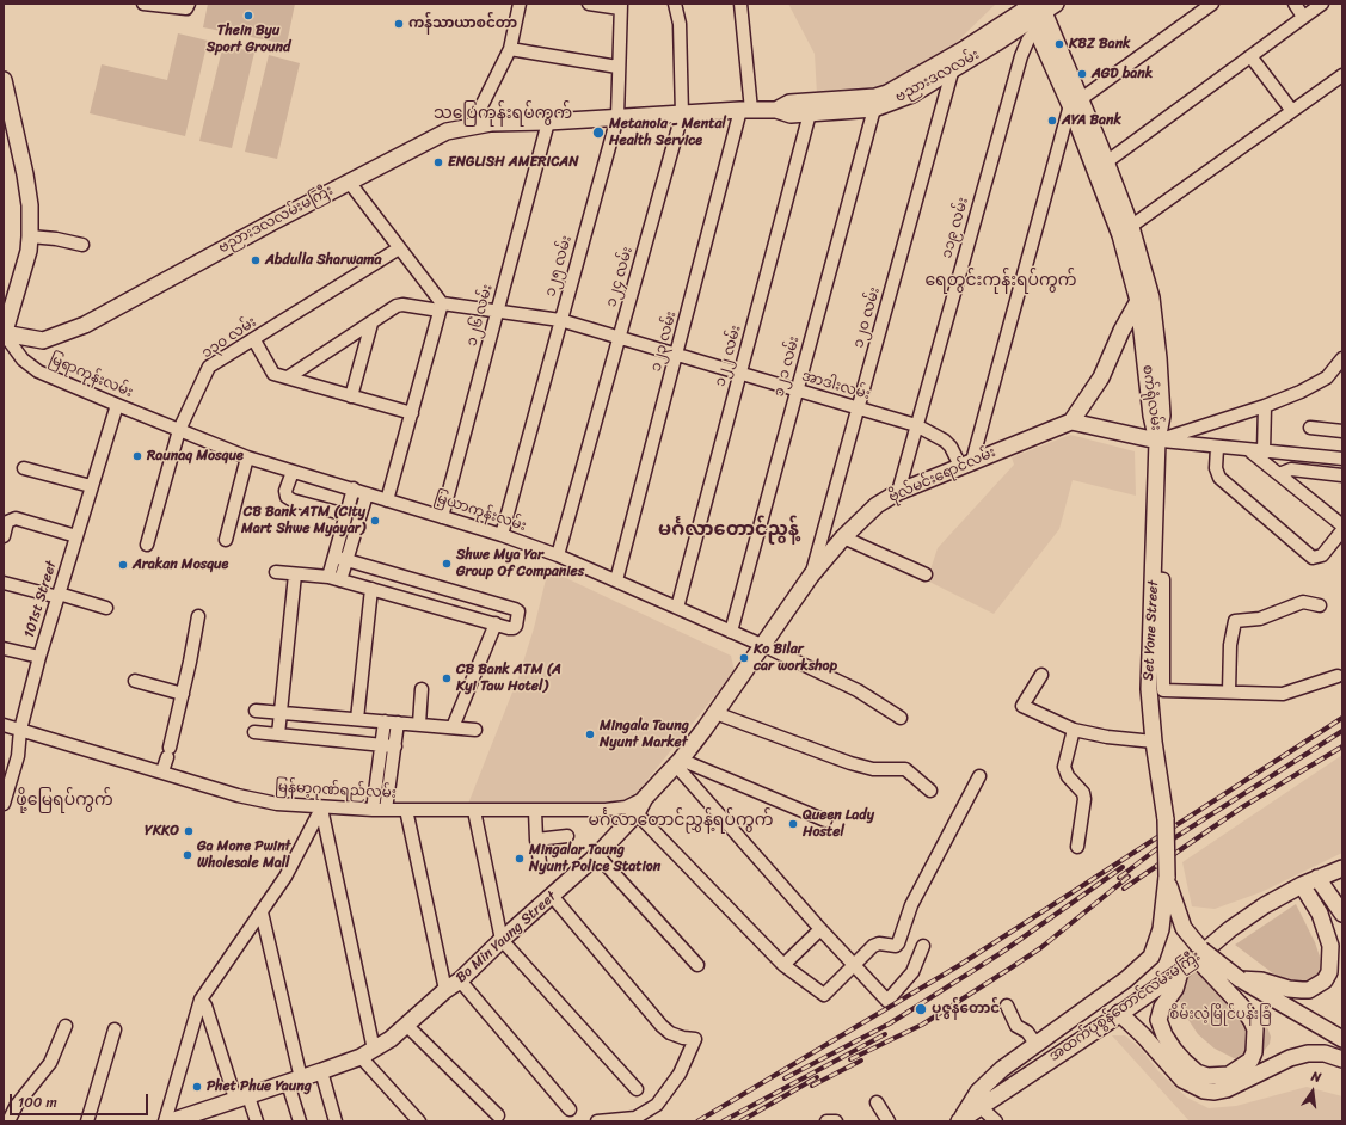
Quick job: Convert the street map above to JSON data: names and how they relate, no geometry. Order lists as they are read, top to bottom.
{
  "streets": {
    "main road": [
      "ဗညားဒလလမ်း",
      "ဗညားဒလလမ်းမကြီး",
      "စက်ရုံလမ်း",
      "ဗိုလ်မင်းရောင်လမ်း",
      "Set Yone Street",
      "Bo Min Yaung Street",
      "အထက်ပုစွန်တောင်လမ်းမကြီး"
    ],
    "street": [
      "၁၁၉ လမ်း",
      "၁၂၅ လမ်း",
      "၁၂၄ လမ်း",
      "၁၂၆ လမ်း",
      "၁၂၀ လမ်း",
      "၁၃၀ လမ်း",
      "၁၂၃ လမ်း",
      "၁၂၂ လမ်း",
      "၁၂၁ လမ်း",
      "မြရာကုန်းလမ်း",
      "အာဒါးလမ်း",
      "မြယာကုန်းလမ်း",
      "101st Street",
      "မြန်မာ့ဂုဏ်ရည်လမ်း"
    ]
  },
  "crossings": [
    ["ဗညားဒလလမ်း", "၁၁၉ လမ်း"],
    ["ဗညားဒလလမ်း", "၁၂၀ လမ်း"],
    ["ဗညားဒလလမ်း", "၁၂၂ လမ်း"],
    ["ဗညားဒလလမ်း", "၁၂၁ လမ်း"],
    ["ဗညားဒလလမ်း", "စက်ရုံလမ်း"],
    ["ဗညားဒလလမ်းမကြီး", "မြရာကုန်းလမ်း"],
    ["၁၁၉ လမ်း", "အာဒါးလမ်း"],
    ["၁၁၉ လမ်း", "စက်ရုံလမ်း"],
    ["၁၁၉ လမ်း", "ဗိုလ်မင်းရောင်လမ်း"],
    ["၁၂၅ လမ်း", "အာဒါးလမ်း"],
    ["၁၂၅ လမ်း", "မြယာကုန်းလမ်း"],
    ["၁၂၄ လမ်း", "အာဒါးလမ်း"],
    ["၁၂၄ လမ်း", "မြယာကုန်းလမ်း"],
    ["၁၂၆ လမ်း", "အာဒါးလမ်း"],
    ["၁၂၆ လမ်း", "မြယာကုန်းလမ်း"],
    ["၁၂၀ လမ်း", "အာဒါးလမ်း"],
    ["၁၂၀ လမ်း", "ဗိုလ်မင်းရောင်လမ်း"],
    ["၁၃၀ လမ်း", "မြရာကုန်းလမ်း"],
    ["၁၃၀ လမ်း", "မြယာကုန်းလမ်း"],
    ["၁၂၃ လမ်း", "အာဒါးလမ်း"],
    ["၁၂၃ လမ်း", "မြယာကုန်းလမ်း"],
    ["၁၂၂ လမ်း", "အာဒါးလမ်း"],
    ["၁၂၂ လမ်း", "မြယာကုန်းလမ်း"],
    ["၁၂၁ လမ်း", "အာဒါးလမ်း"],
    ["၁၂၁ လမ်း", "မြယာကုန်းလမ်း"],
    ["မြရာကုန်းလမ်း", "မြယာကုန်းလမ်း"],
    ["မြရာကုန်းလမ်း", "101st Street"],
    ["အာဒါးလမ်း", "ဗိုလ်မင်းရောင်လမ်း"],
    ["စက်ရုံလမ်း", "Set Yone Street"],
    ["ဗိုလ်မင်းရောင်လမ်း", "မြယာကုန်းလမ်း"],
    ["ဗိုလ်မင်းရောင်လမ်း", "Bo Min Yaung Street"],
    ["မြယာကုန်းလမ်း", "Bo Min Yaung Street"],
    ["101st Street", "မြန်မာ့ဂုဏ်ရည်လမ်း"],
    ["မြန်မာ့ဂုဏ်ရည်လမ်း", "Bo Min Yaung Street"]
  ],
  "districts": [
    "သပြေကုန်းရပ်ကွက်",
    "ရေတွင်းကုန်းရပ်ကွက်",
    "မင်္ဂလာ‌တောင်ညွန့်",
    "ဖို့မြေရပ်ကွက်",
    "မင်္ဂလာတောင်ညွှန့်ရပ်ကွက်"
  ],
  "parks": ["စိမ်းလဲ့မြိုင်ပန်းခြံ"],
  "places": [
    "Thein Byu Sport Ground",
    "ကန်သာယာစင်တာ",
    "KBZ Bank",
    "AGD bank",
    "AYA Bank",
    "Metanoia - Mental Health Service",
    "ENGLISH AMERICAN",
    "Abdulla Sharwama",
    "Raunaq Mosque",
    "CB Bank ATM (City Mart Shwe Myayar)",
    "Shwe Mya Yar Group Of Companies",
    "Arakan Mosque",
    "Ko Bilar car workshop",
    "CB Bank ATM (A Kyi Taw Hotel)",
    "Mingala Taung Nyunt Market",
    "Queen Lady Hostel",
    "YKKO",
    "Ga Mone Pwint Wholesale Mall",
    "Mingalar Taung Nyunt Police Station",
    "ပုဇွန်တောင်",
    "Phet Phue Yaung"
  ],
  "scale_bar": "100 m",
  "north": "top"
}
